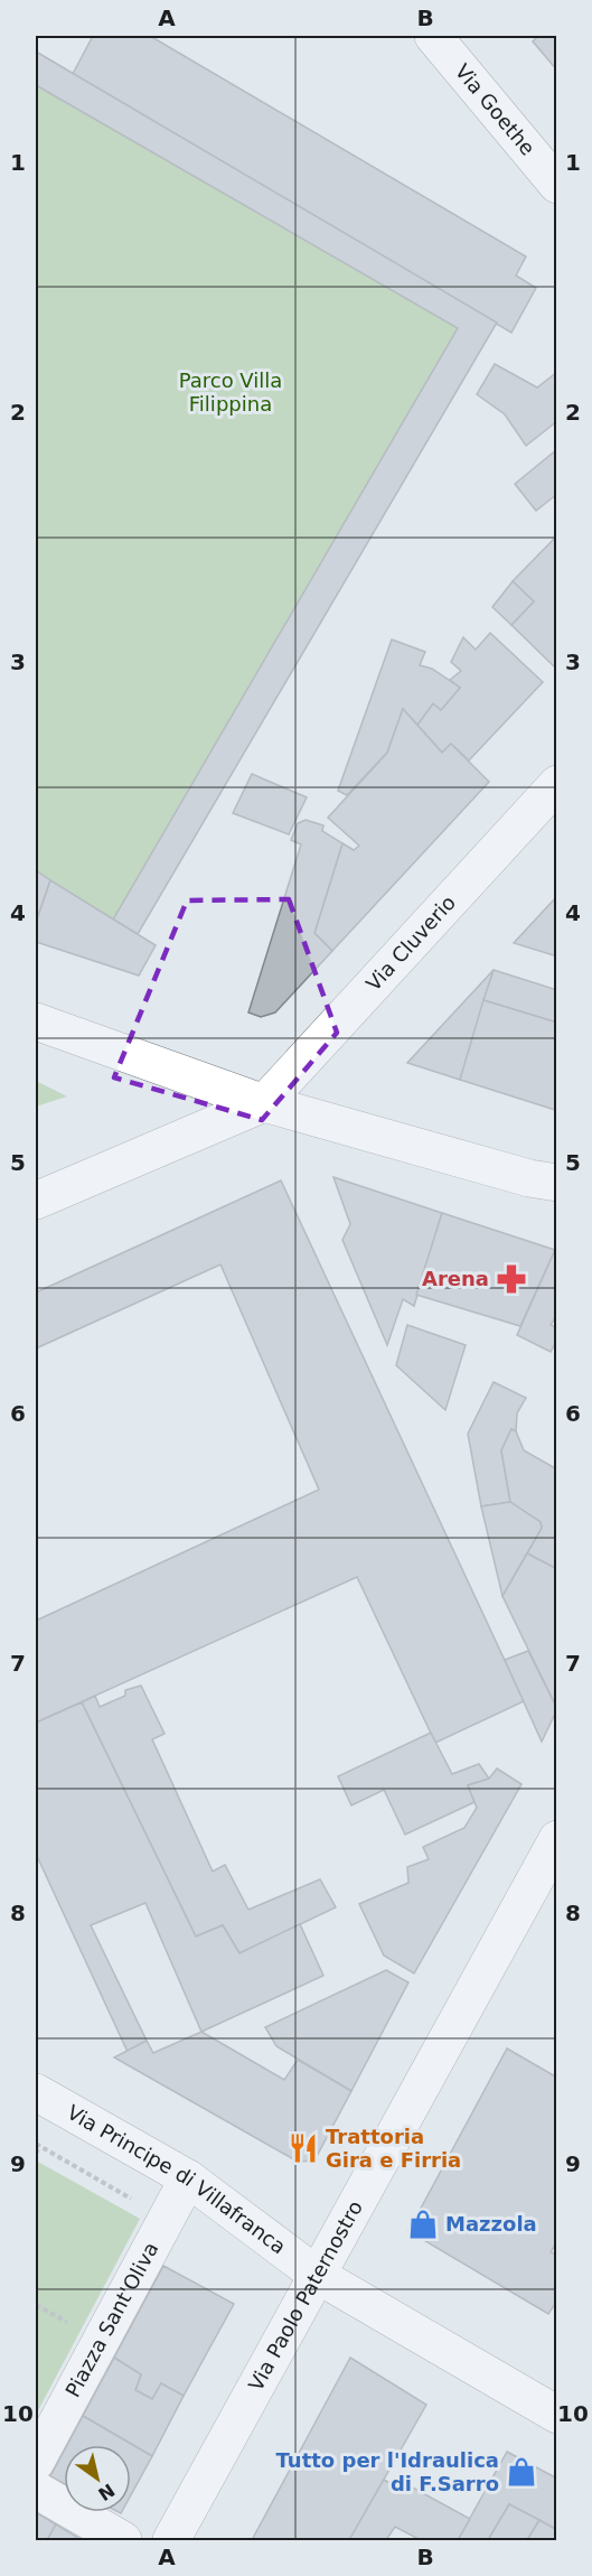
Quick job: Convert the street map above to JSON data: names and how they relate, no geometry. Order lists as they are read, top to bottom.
{
  "streets": {
    "street": [
      "Via Goethe",
      "Via Cluverio",
      "Via Principe di Villafranca",
      "Via Paolo Paternostro",
      "Piazza Sant'Oliva"
    ]
  },
  "crossings": [
    ["Via Principe di Villafranca", "Via Paolo Paternostro"],
    ["Via Principe di Villafranca", "Piazza Sant'Oliva"]
  ],
  "parks": ["Parco Villa Filippina"],
  "places": {
    "pharmacy": ["Arena"],
    "restaurant": ["Trattoria Gira e Firria"],
    "shop": ["Mazzola", "Tutto per l'Idraulica di F.Sarro"]
  },
  "north": "bottom right",
  "grid": {
    "columns": ["A", "B"],
    "rows": [
      "1",
      "2",
      "3",
      "4",
      "5",
      "6",
      "7",
      "8",
      "9",
      "10"
    ]
  }
}
